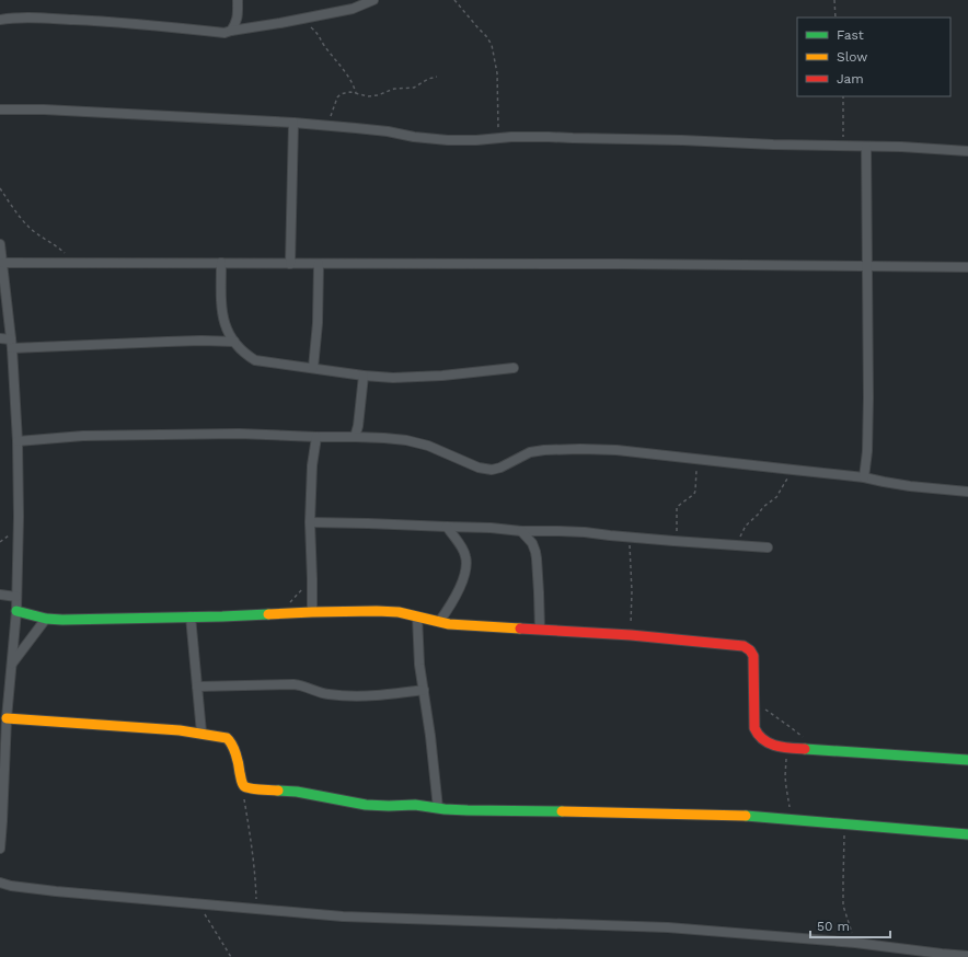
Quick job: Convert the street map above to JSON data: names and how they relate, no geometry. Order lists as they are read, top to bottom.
{
  "legend": ["Fast", "Slow", "Jam"],
  "scale_bar": "50 m"
}
